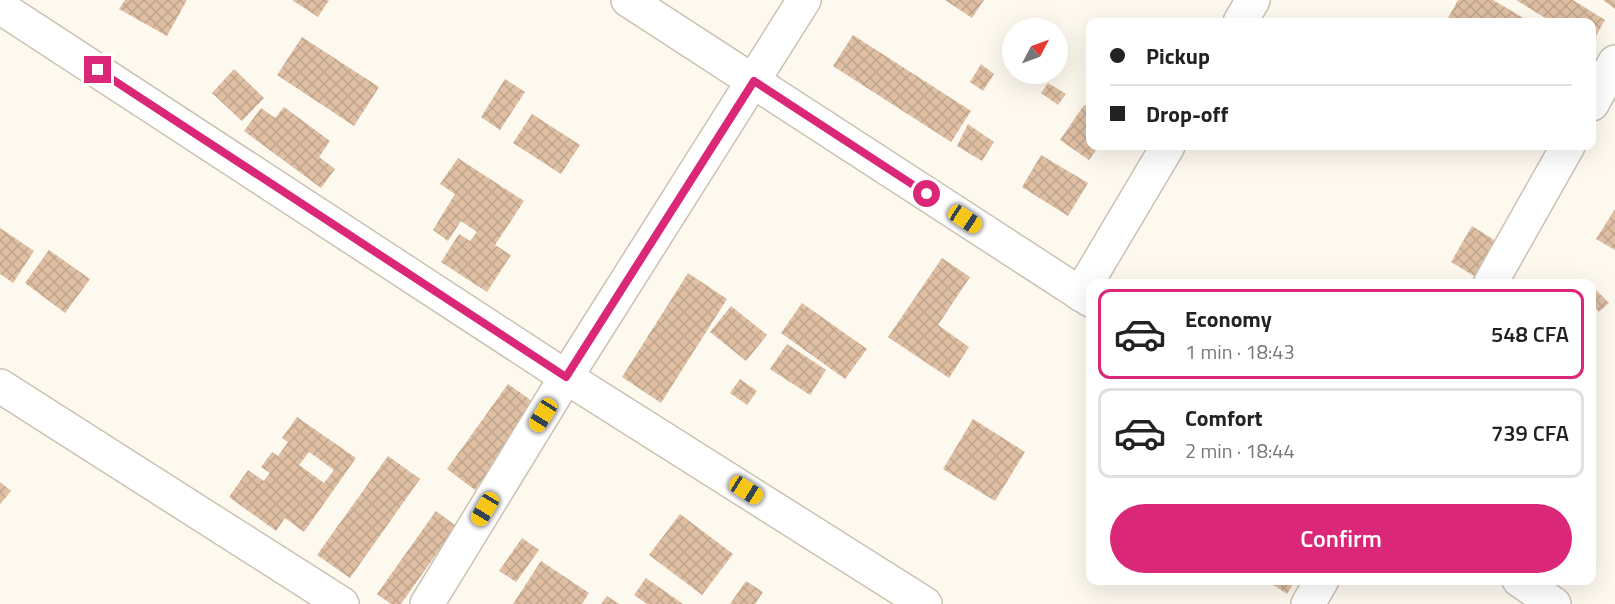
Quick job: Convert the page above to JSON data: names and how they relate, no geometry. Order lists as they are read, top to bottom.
{
  "north": "top right",
  "page": {
    "banner": ["Pickup", "Drop-off"],
    "list": [
      {
        "name": "Economy",
        "note": "1 min · 18:43",
        "value": "548 CFA"
      },
      {
        "name": "Comfort",
        "note": "2 min · 18:44",
        "value": "739 CFA"
      }
    ],
    "buttons": "Confirm"
  }
}
